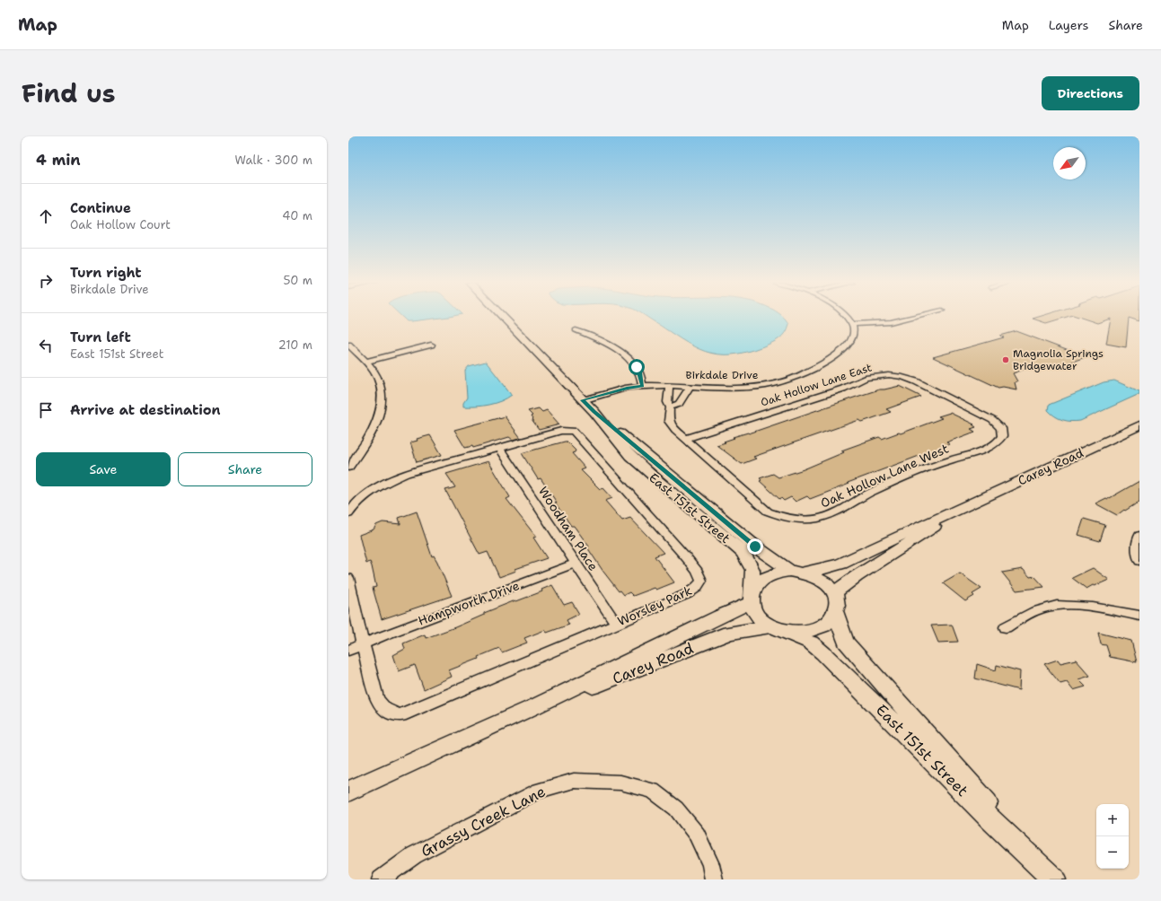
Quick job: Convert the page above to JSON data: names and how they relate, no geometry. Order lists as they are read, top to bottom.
{
  "streets": {
    "street": [
      "Birkdale Drive",
      "Oak Hollow Lane East",
      "Carey Road",
      "Oak Hollow Lane West",
      "East 151st Street",
      "Woodham Place",
      "Hampworth Drive",
      "Worsley Park",
      "Grassy Creek Lane"
    ]
  },
  "crossings": [
    ["Birkdale Drive", "Oak Hollow Lane West"],
    ["Birkdale Drive", "East 151st Street"],
    ["Oak Hollow Lane East", "Oak Hollow Lane West"],
    ["Carey Road", "East 151st Street"],
    ["Woodham Place", "Hampworth Drive"],
    ["Woodham Place", "Worsley Park"],
    ["Hampworth Drive", "Worsley Park"]
  ],
  "places": ["Magnolia Springs Bridgewater"],
  "north": "bottom left",
  "page": {
    "header": "Map",
    "nav": ["Map", "Layers", "Share"],
    "title": "Find us",
    "buttons": [
      "Directions",
      ["Save", "Share"]
    ],
    "heading": ["4 min", "Walk · 300 m"],
    "list": [
      ["Continue", "Oak Hollow Court", "40 m"],
      ["Turn right", "Birkdale Drive", "50 m"],
      ["Turn left", "East 151st Street", "210 m"],
      "Arrive at destination"
    ],
    "map_buttons": ["+", "−"]
  }
}
